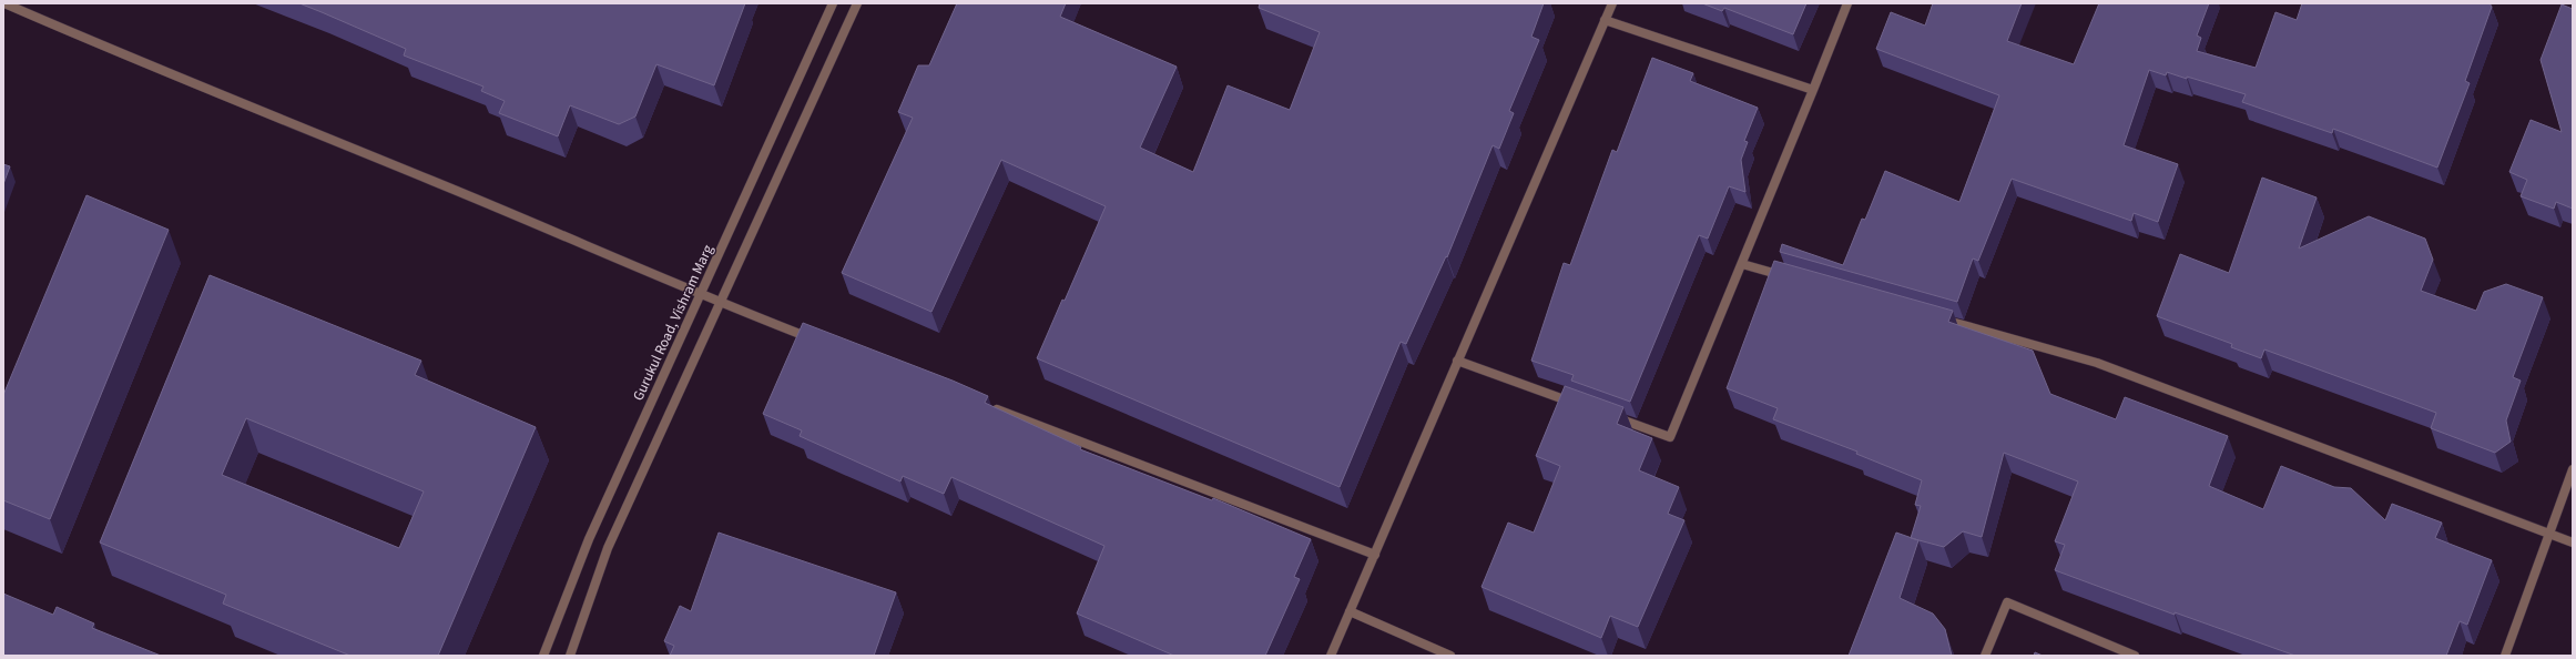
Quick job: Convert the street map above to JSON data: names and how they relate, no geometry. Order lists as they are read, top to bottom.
{
  "streets": {
    "street": ["Gurukul Road, Vishram Marg"]
  }
}
